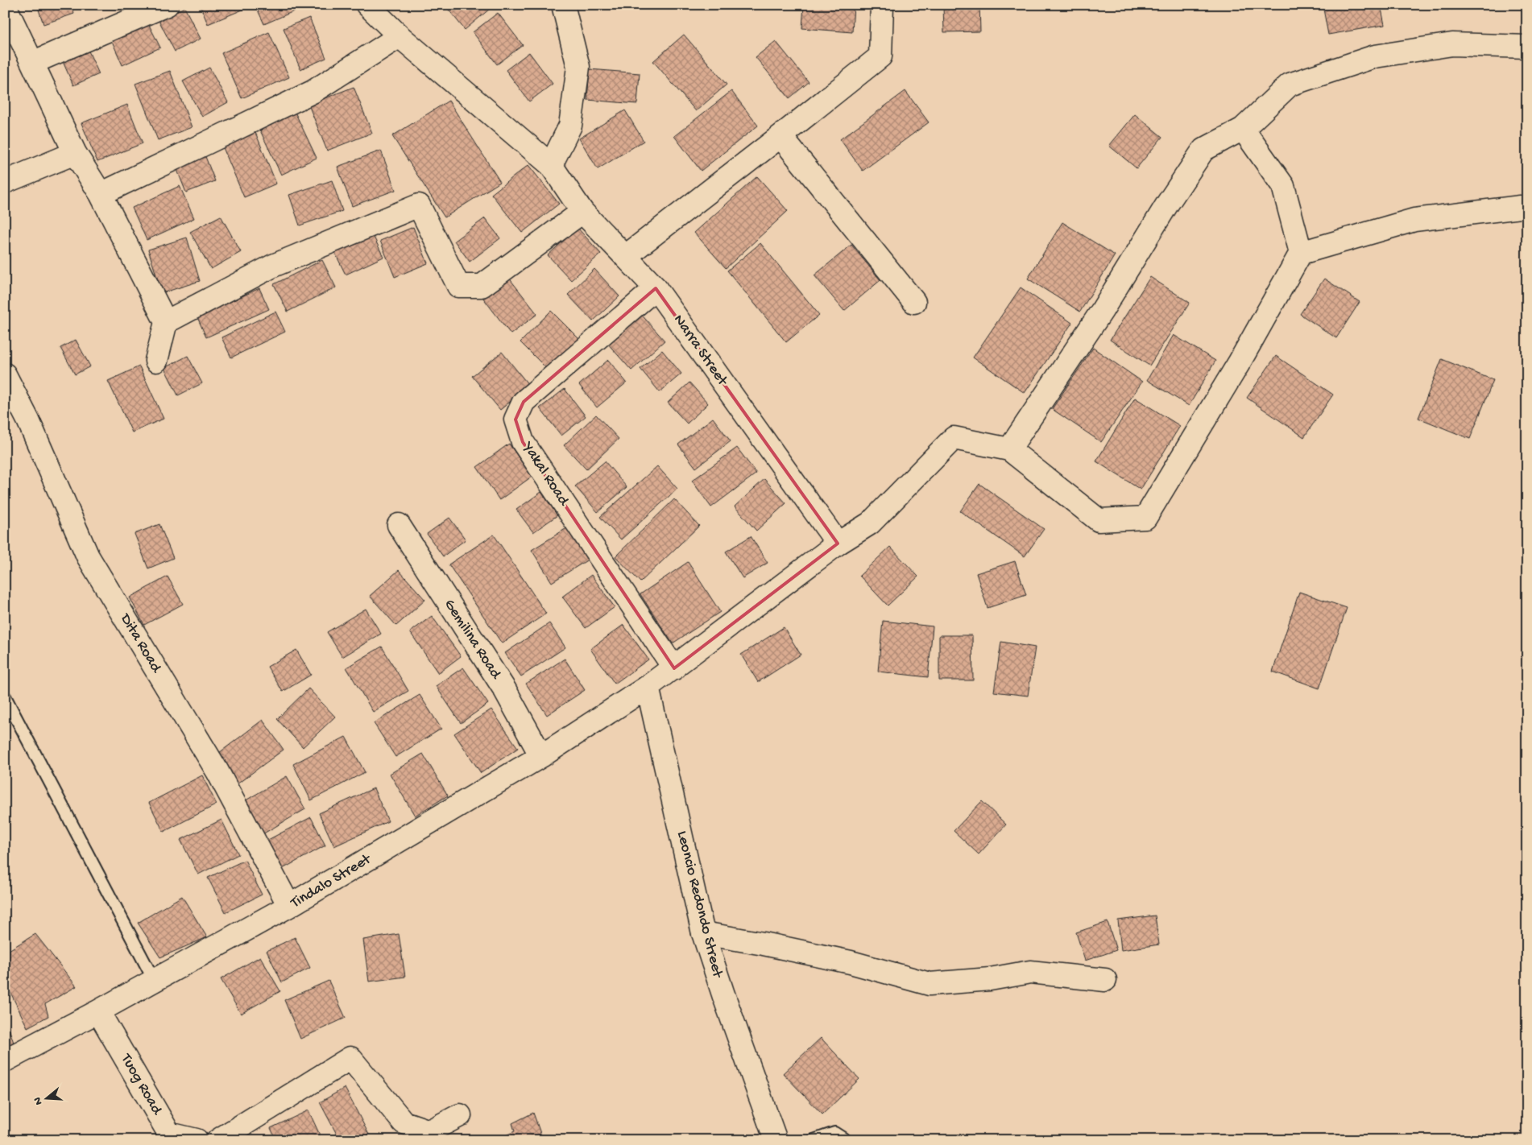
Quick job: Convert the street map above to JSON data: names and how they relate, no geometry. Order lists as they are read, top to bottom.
{
  "streets": {
    "street": [
      "Narra Street",
      "Yakal Road",
      "Gemilina Road",
      "Dita Road",
      "Tindalo Street",
      "Leoncio Redondo Street",
      "Tuog Road"
    ]
  },
  "crossings": [
    ["Narra Street", "Yakal Road"],
    ["Narra Street", "Tindalo Street"],
    ["Yakal Road", "Tindalo Street"],
    ["Gemilina Road", "Tindalo Street"],
    ["Dita Road", "Tindalo Street"],
    ["Tindalo Street", "Leoncio Redondo Street"],
    ["Tindalo Street", "Tuog Road"]
  ],
  "north": "left"
}
